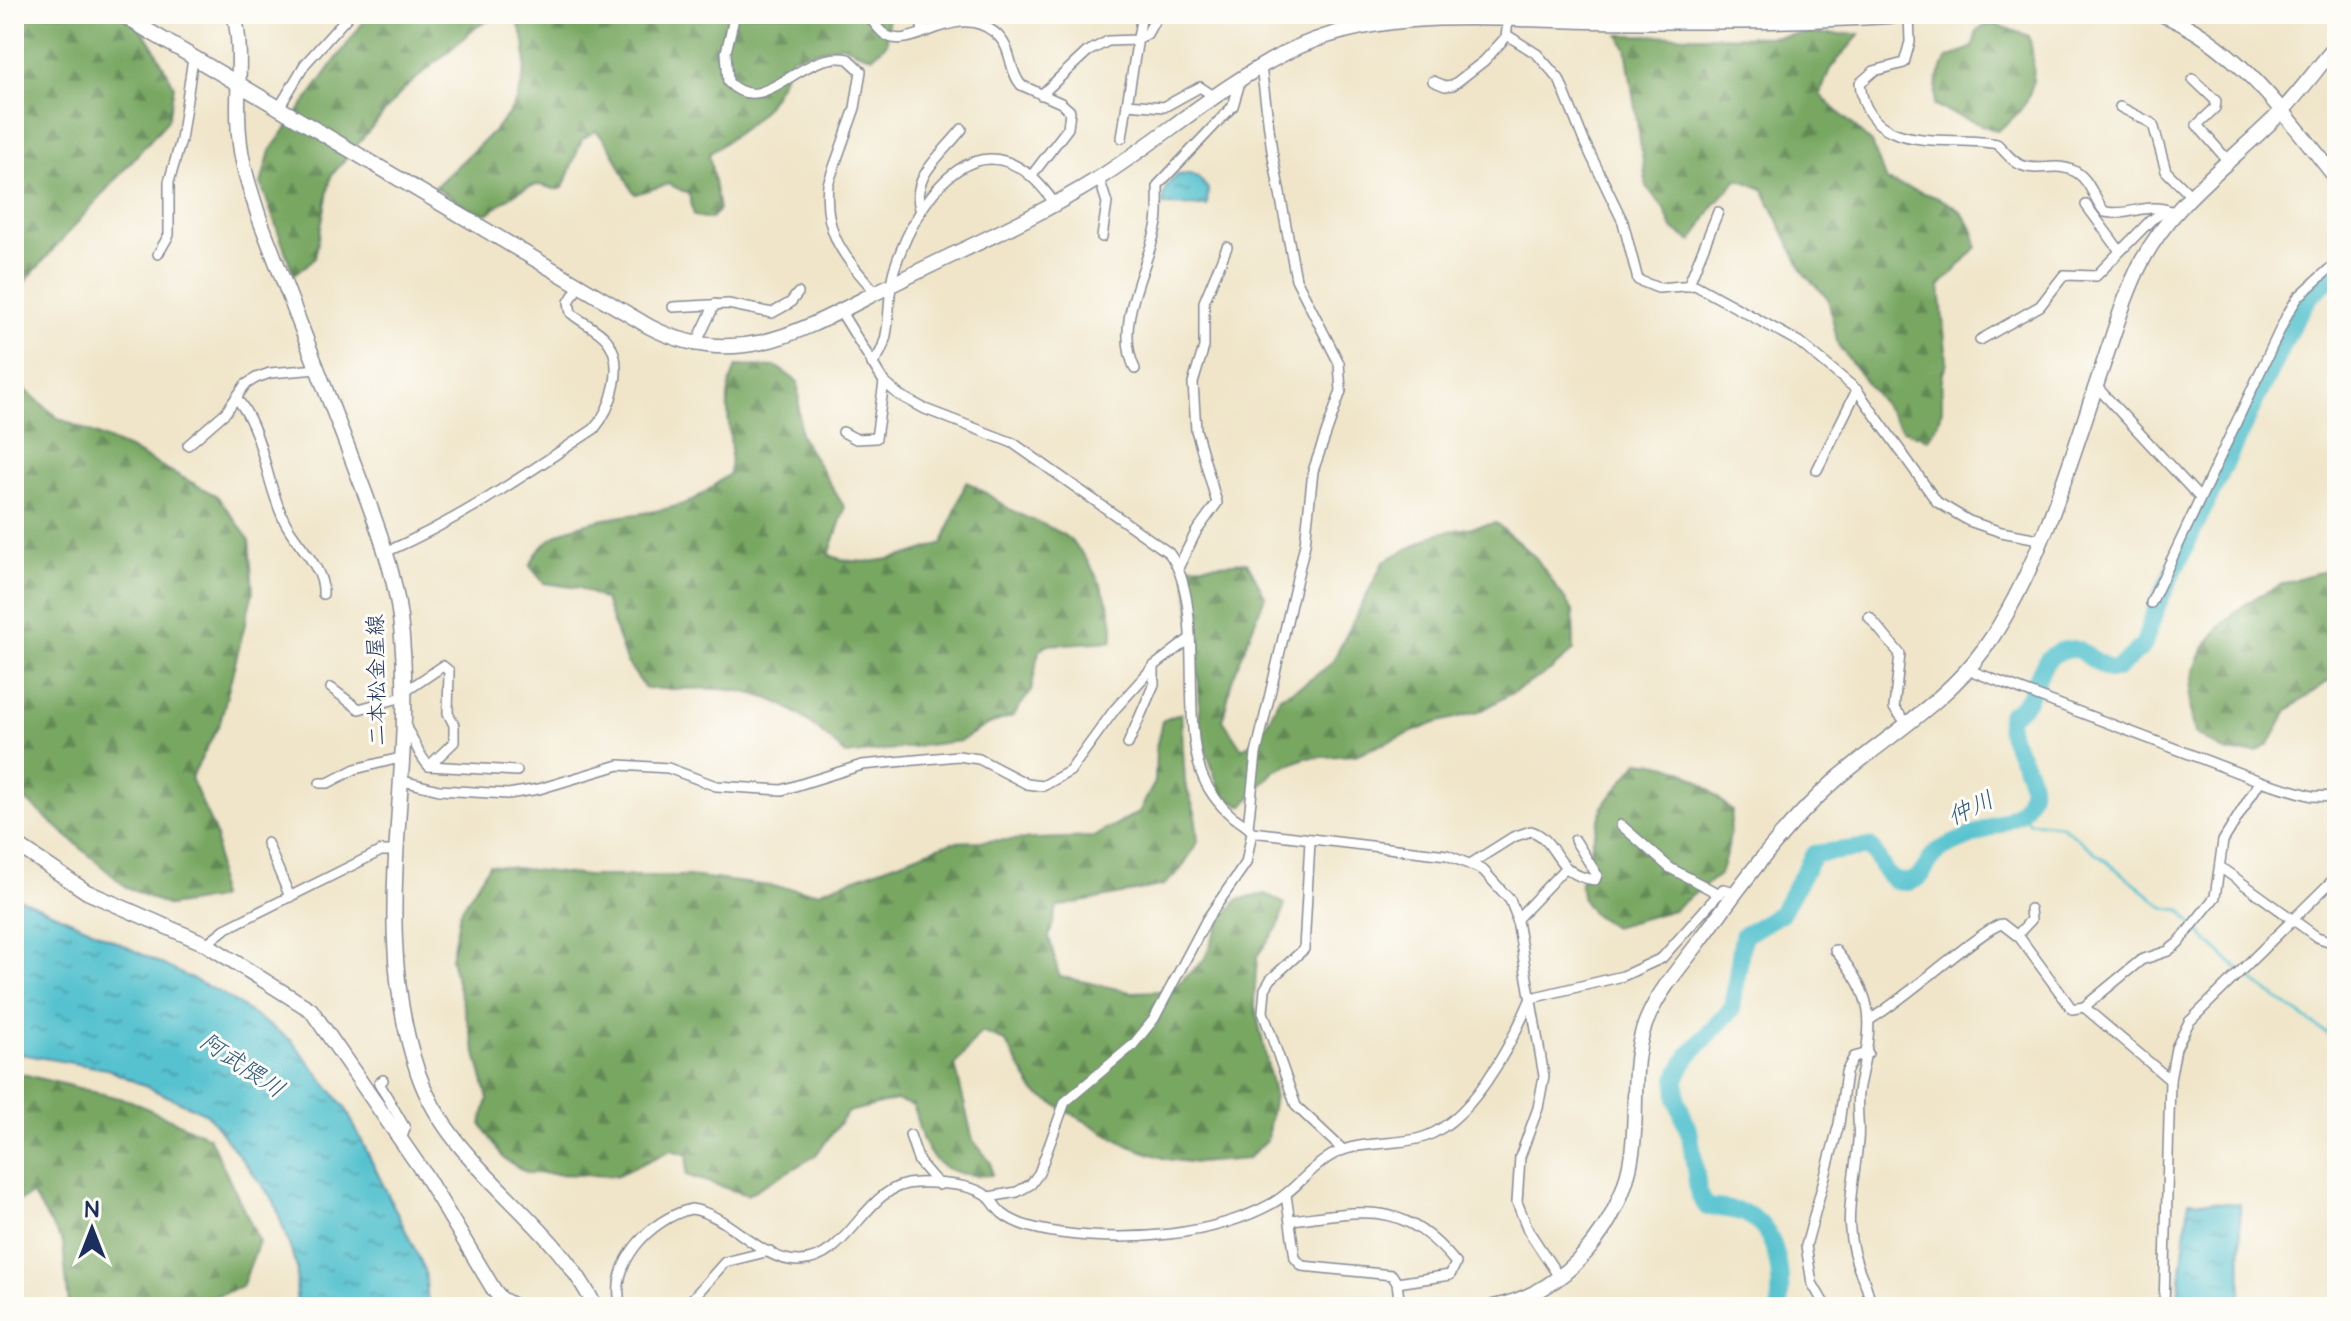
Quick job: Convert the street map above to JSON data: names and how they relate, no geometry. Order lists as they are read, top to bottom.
{
  "streets": {
    "street": ["二本松金屋線"]
  },
  "water": ["仲川", "阿武隈川"],
  "north": "top"
}
